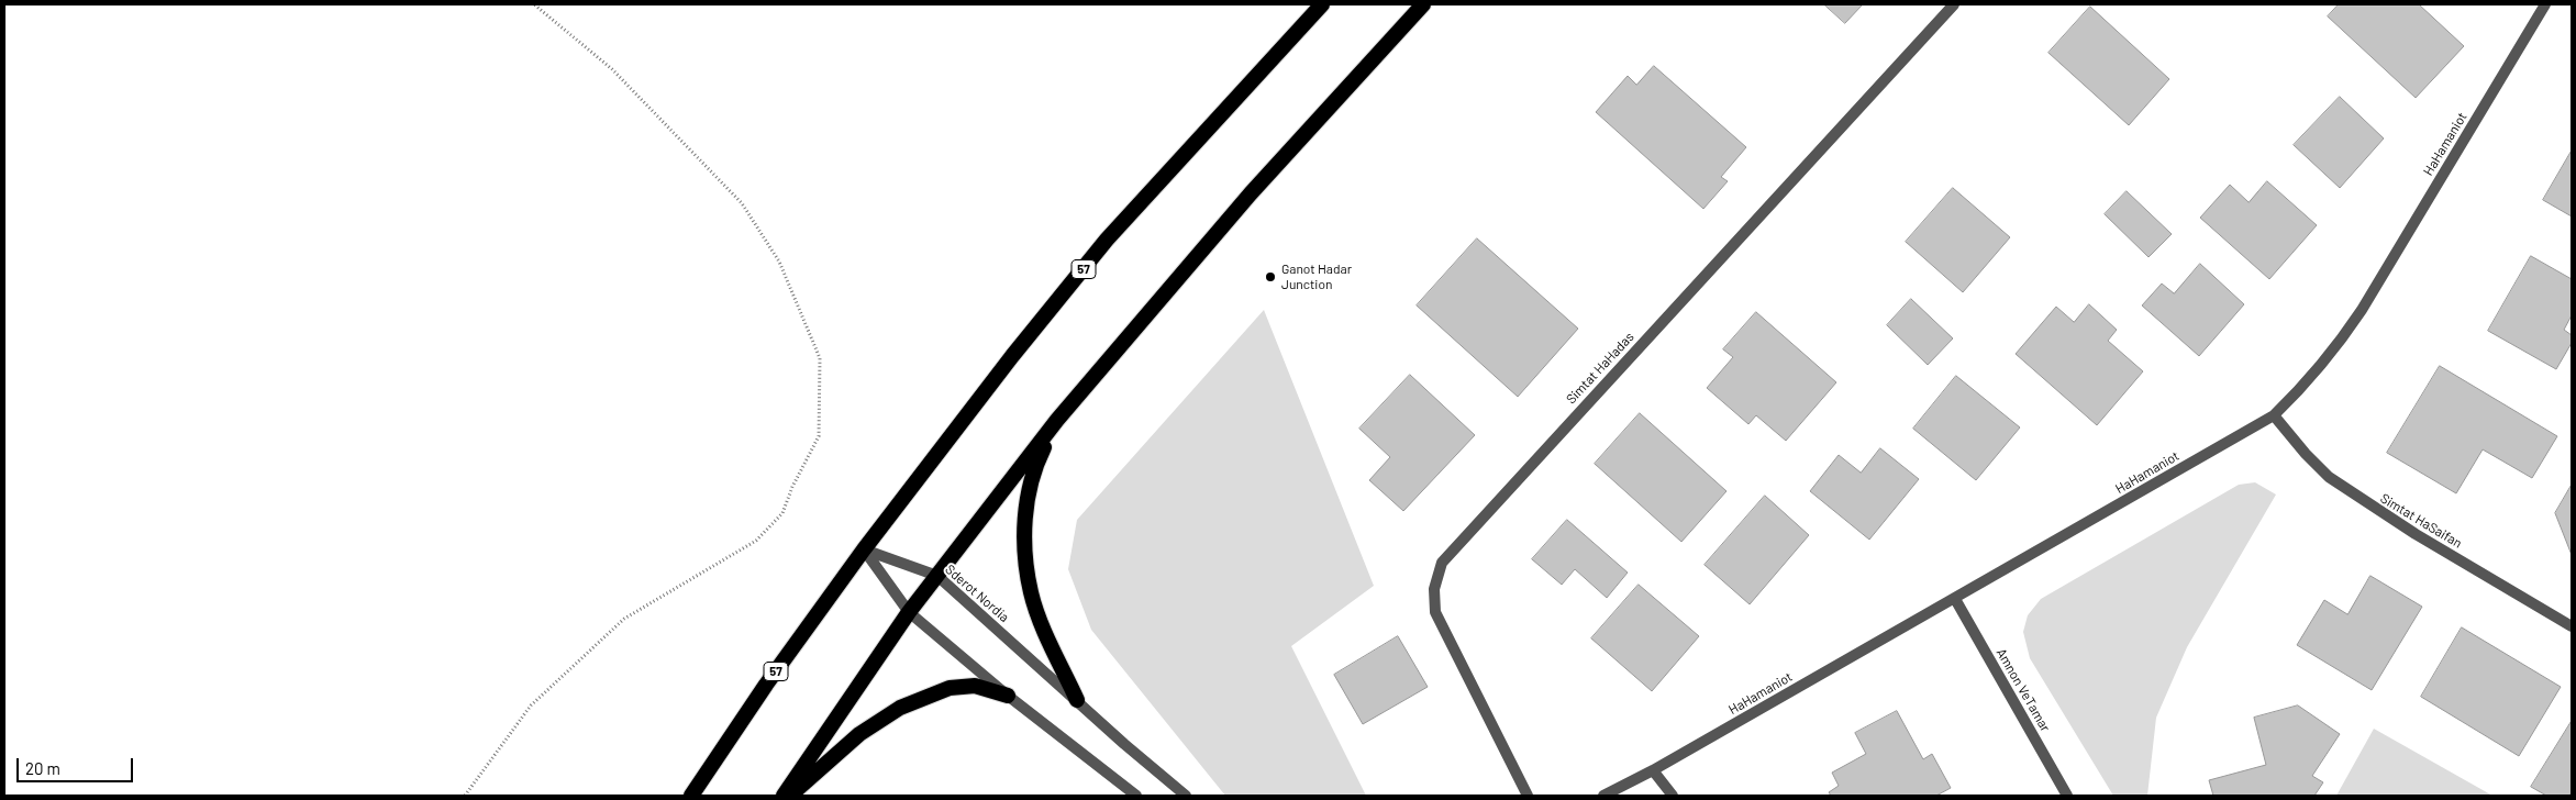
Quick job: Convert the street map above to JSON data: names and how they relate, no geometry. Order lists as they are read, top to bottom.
{
  "streets": {
    "highway": ["57"],
    "street": [
      "HaHamaniot",
      "Simtat HaHadas",
      "Simtat HaSaifan",
      "Sderot Nordia",
      "Amnon VeTamar"
    ]
  },
  "crossings": [
    ["HaHamaniot", "Simtat HaSaifan"],
    ["HaHamaniot", "Amnon VeTamar"],
    ["57", "Sderot Nordia"]
  ],
  "places": ["Ganot Hadar Junction"],
  "scale_bar": "20 m"
}
